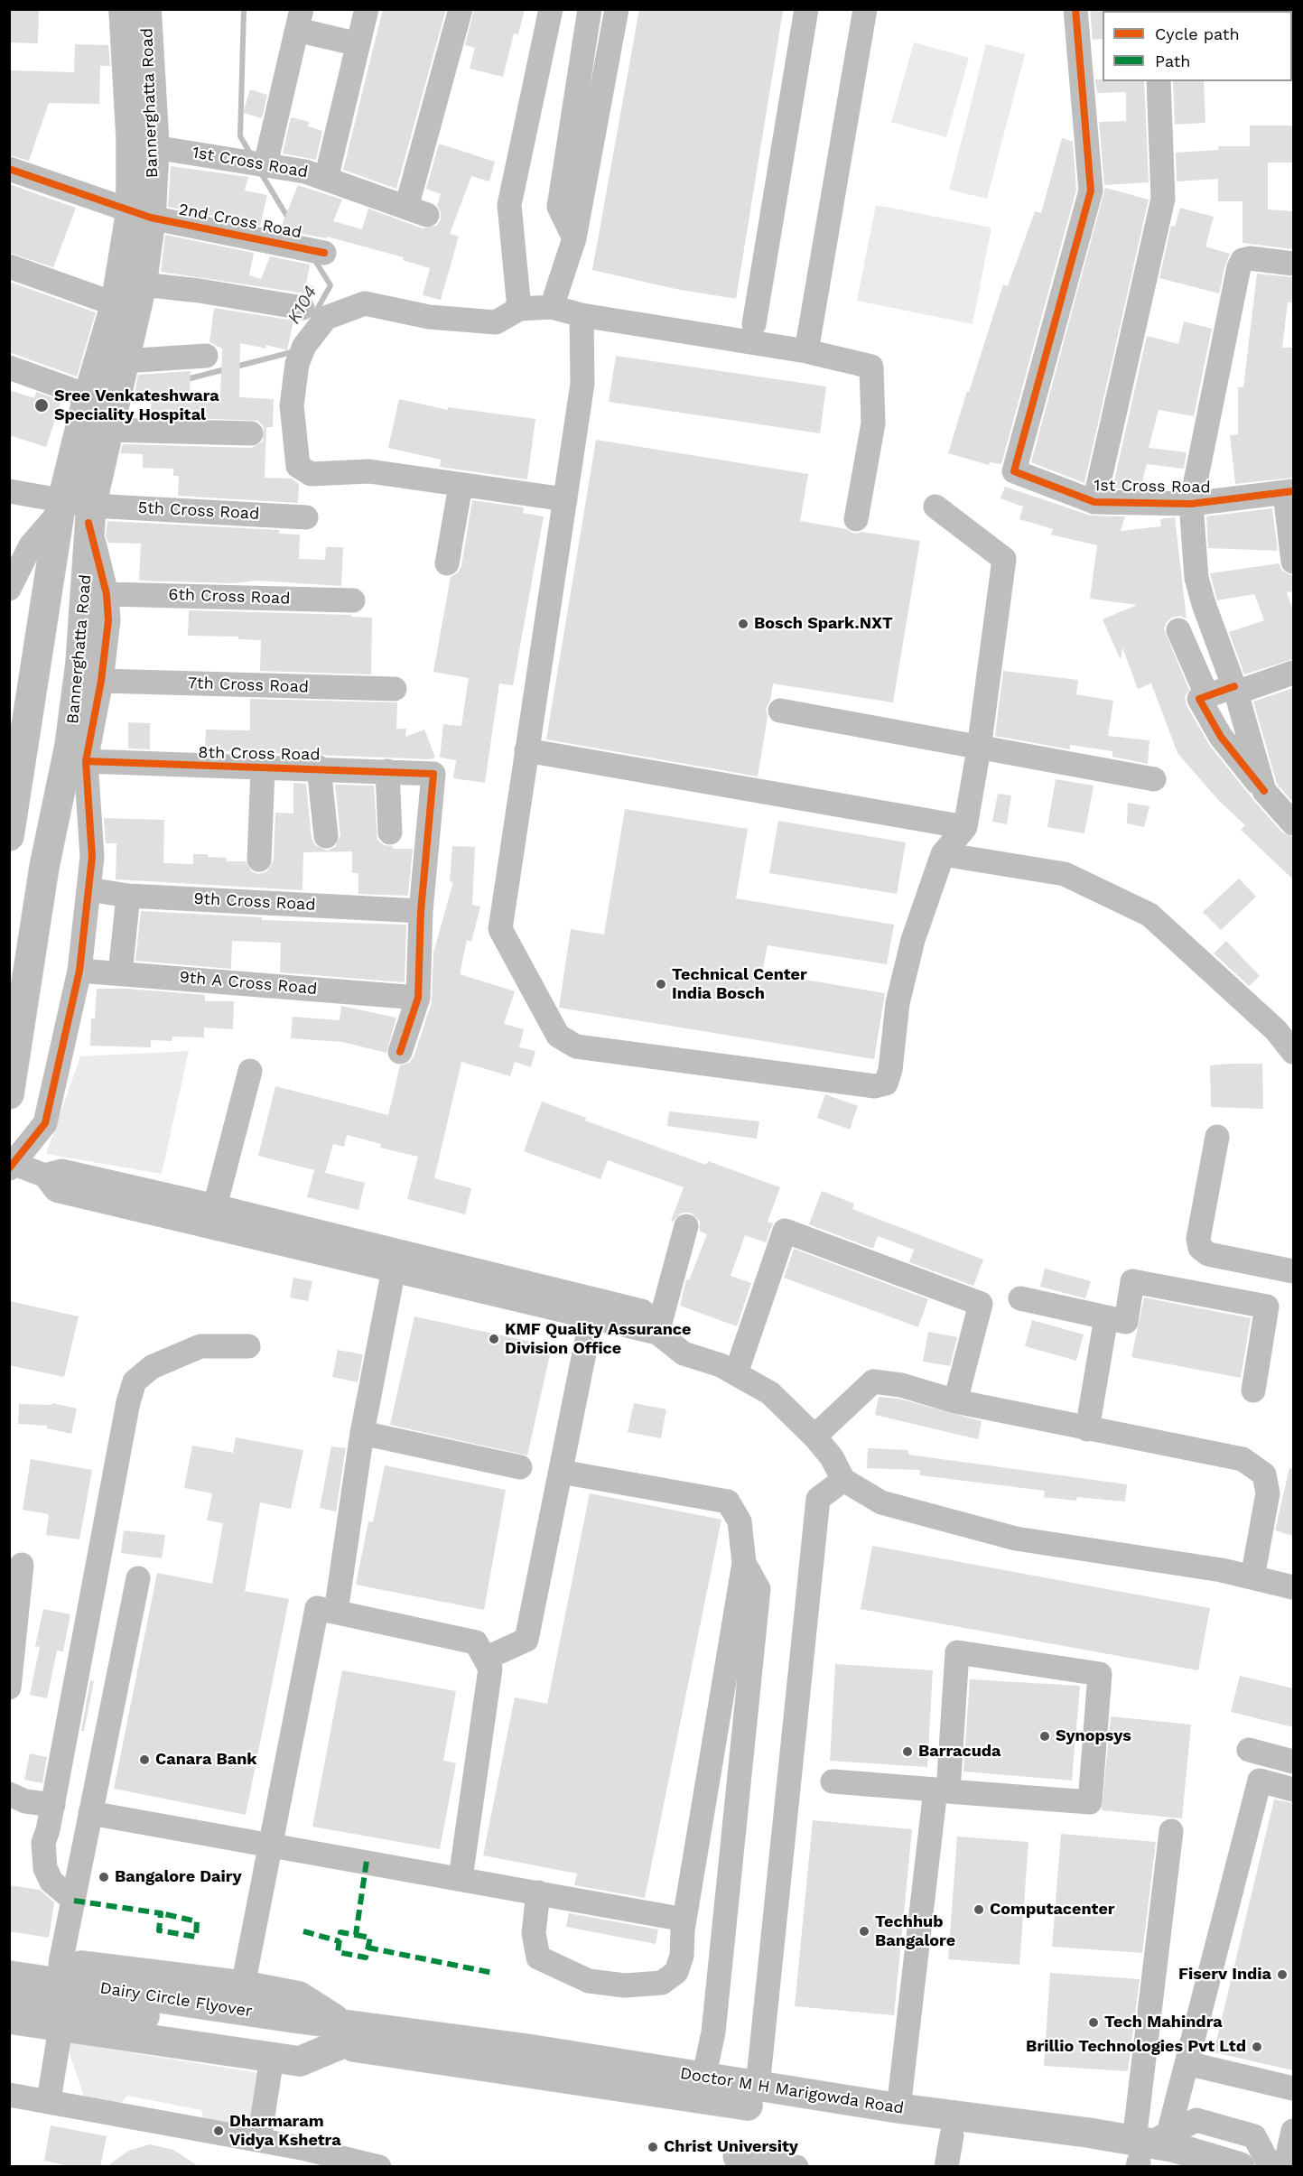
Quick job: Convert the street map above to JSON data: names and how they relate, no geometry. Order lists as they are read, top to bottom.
{
  "streets": {
    "main road": ["Bannerghatta Road", "Dairy Circle Flyover", "Doctor M H Marigowda Road"],
    "street": [
      "1st Cross Road",
      "2nd Cross Road",
      "5th Cross Road",
      "6th Cross Road",
      "7th Cross Road",
      "8th Cross Road",
      "9th Cross Road",
      "9th A Cross Road"
    ]
  },
  "crossings": [
    ["Bannerghatta Road", "1st Cross Road"],
    ["Bannerghatta Road", "2nd Cross Road"],
    ["Bannerghatta Road", "5th Cross Road"],
    ["8th Cross Road", "9th Cross Road"],
    ["Dairy Circle Flyover", "Doctor M H Marigowda Road"]
  ],
  "water": ["K104"],
  "places": [
    "Sree Venkateshwara Speciality Hospital",
    "Bosch Spark.NXT",
    "Technical Center India Bosch",
    "KMF Quality Assurance Division Office",
    "Synopsys",
    "Barracuda",
    "Canara Bank",
    "Bangalore Dairy",
    "Computacenter",
    "Techhub Bangalore",
    "Fiserv India",
    "Tech Mahindra",
    "Brillio Technologies Pvt Ltd",
    "Dharmaram Vidya Kshetra",
    "Christ University"
  ],
  "legend": ["Cycle path", "Path"]
}
